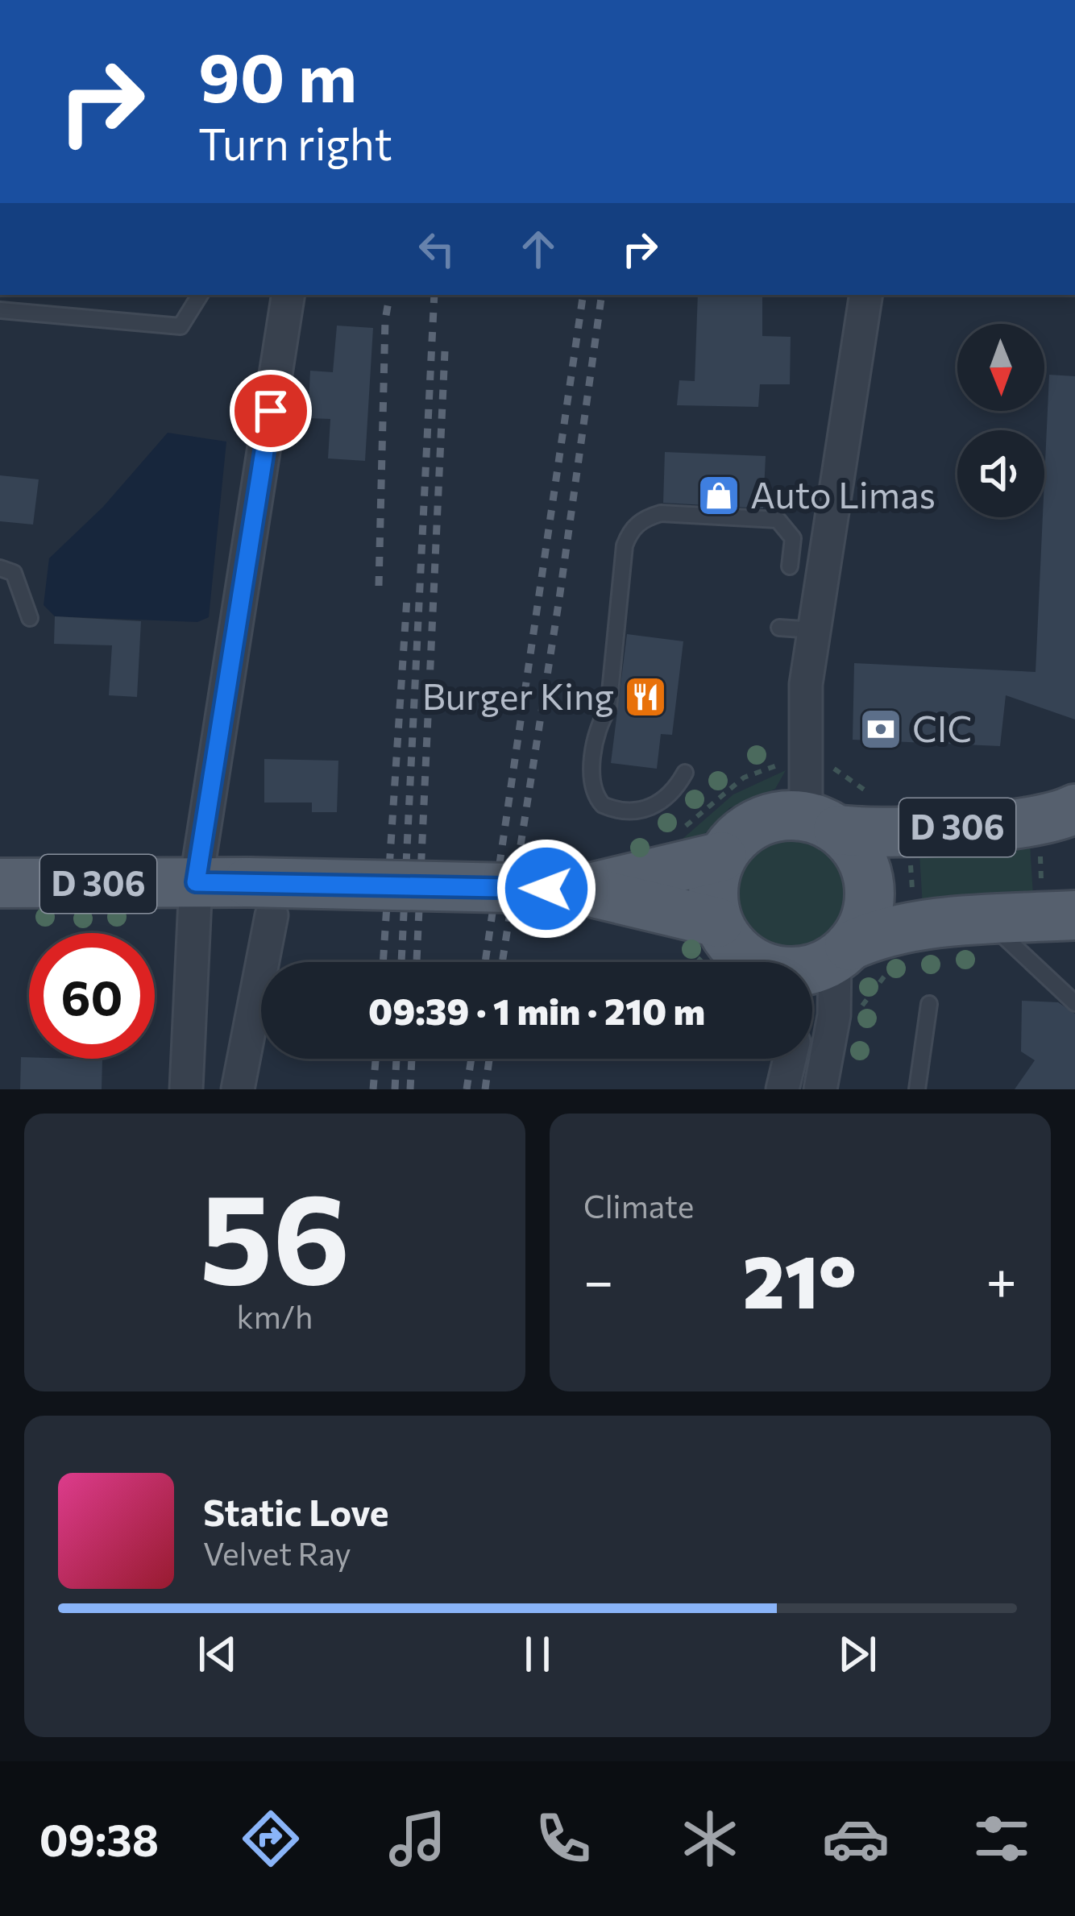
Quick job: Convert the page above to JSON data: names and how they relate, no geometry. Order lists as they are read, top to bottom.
{
  "streets": {
    "main road": ["D 306"]
  },
  "places": {
    "shop": ["Auto Limas"],
    "restaurant": ["Burger King"],
    "bank": ["CIC"]
  },
  "north": "bottom",
  "page": {
    "turn": ["90 m", "Turn right"],
    "limit": "60",
    "trip": "09:39 · 1 min · 210 m",
    "tile": [
      ["56", "km/h"],
      "Climate"
    ],
    "heat": ["−", "21°", "+"],
    "song": ["Static Love", "Velvet Ray"],
    "tabs": "09:38"
  }
}
